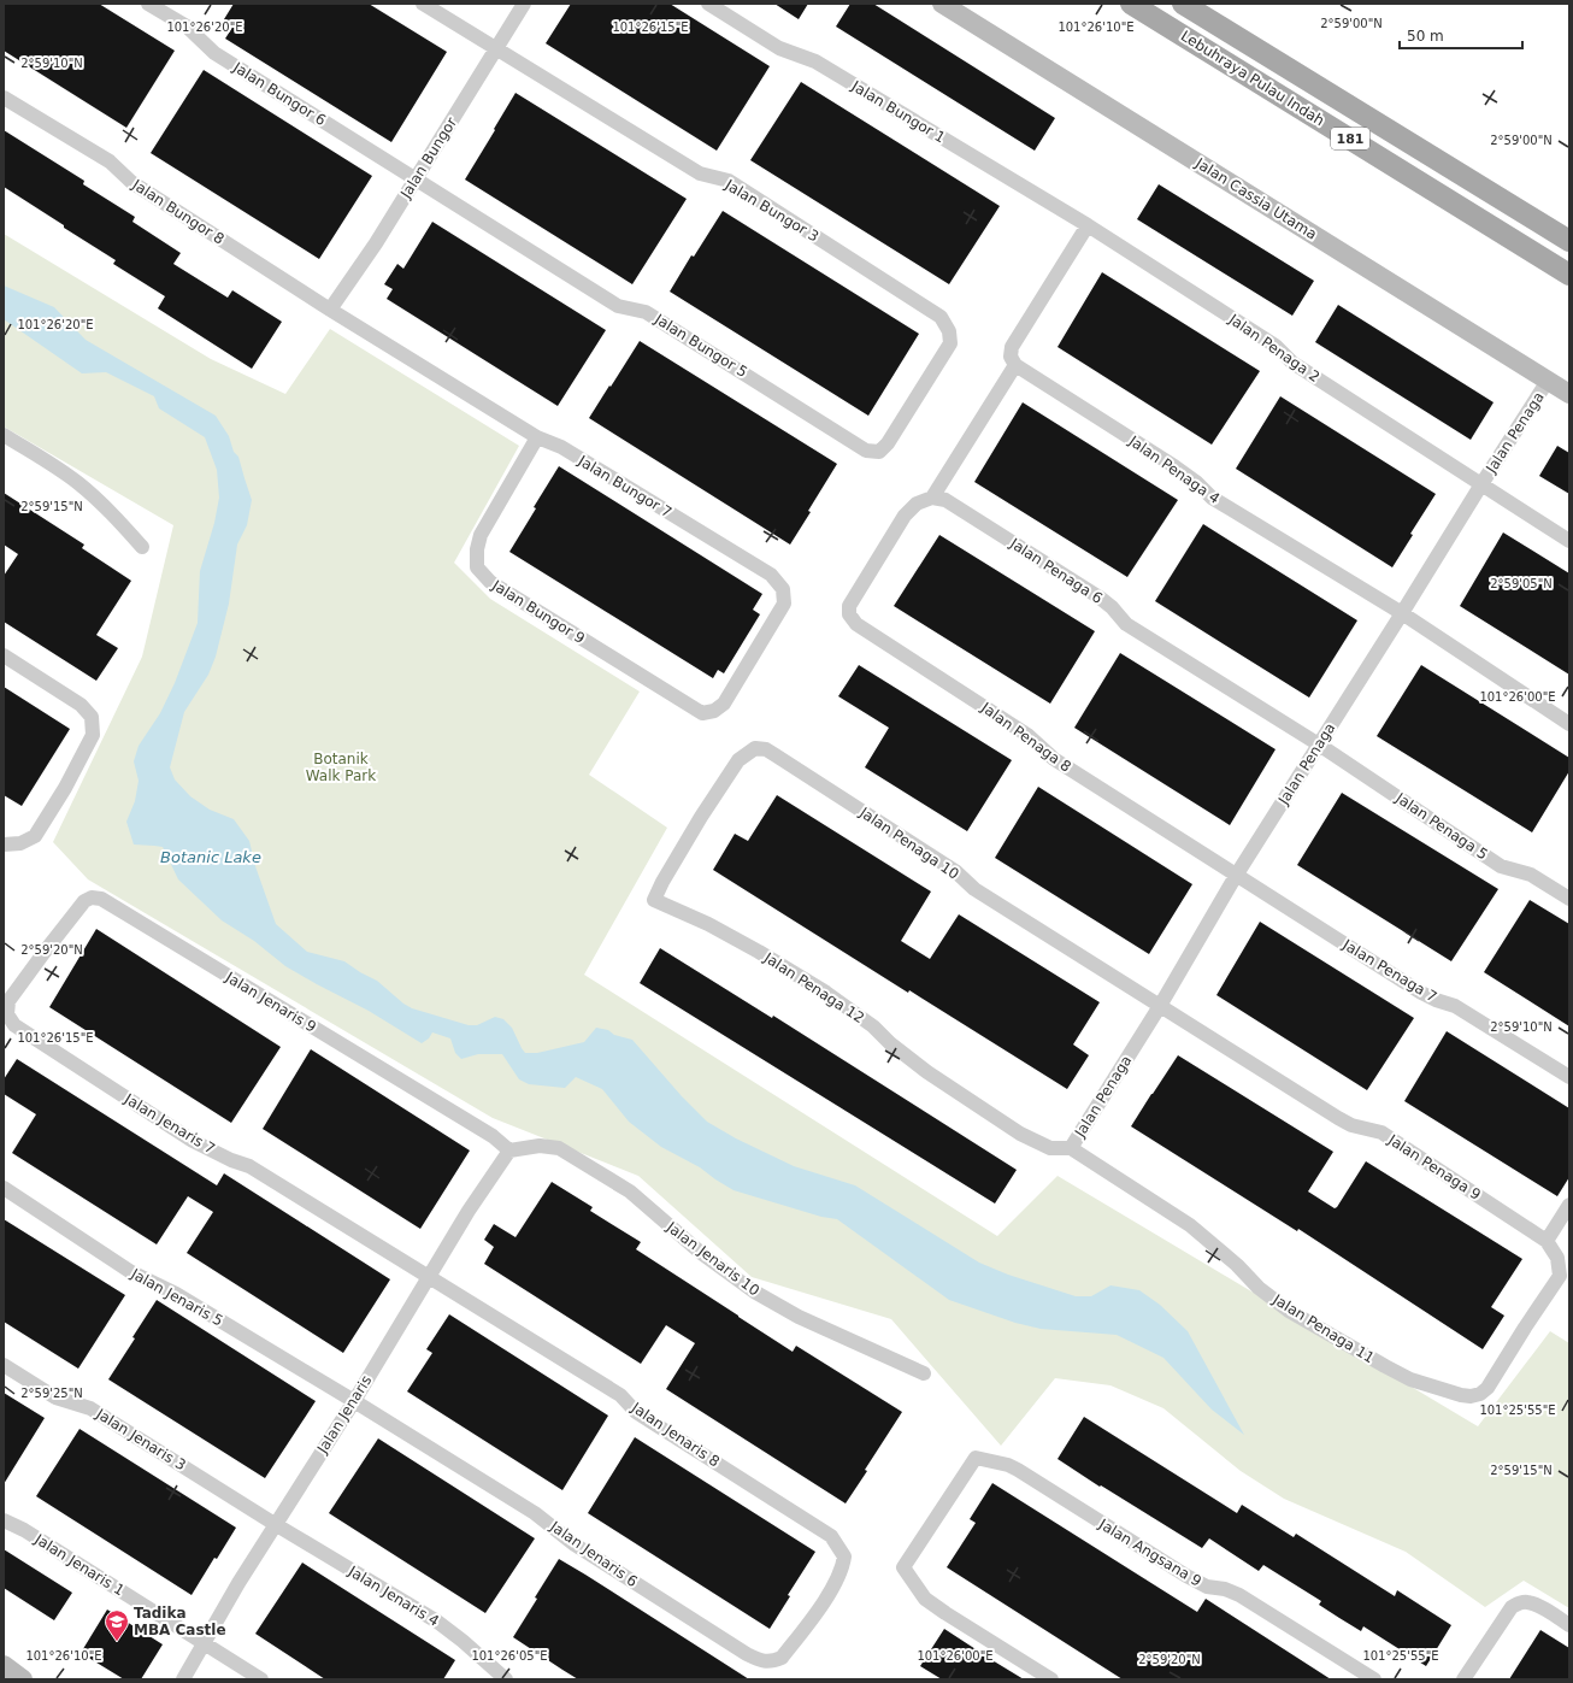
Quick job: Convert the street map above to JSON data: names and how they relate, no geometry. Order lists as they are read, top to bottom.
{
  "streets": {
    "main road": ["Lebuhraya Pulau Indah", "181"],
    "street": [
      "Jalan Bungor 6",
      "Jalan Bungor 1",
      "Jalan Bungor",
      "Jalan Cassia Utama",
      "Jalan Bungor 3",
      "Jalan Bungor 8",
      "Jalan Bungor 5",
      "Jalan Penaga 2",
      "Jalan Penaga",
      "Jalan Penaga 4",
      "Jalan Bungor 7",
      "Jalan Penaga 6",
      "Jalan Bungor 9",
      "Jalan Penaga 8",
      "Jalan Penaga 5",
      "Jalan Penaga 10",
      "Jalan Penaga 7",
      "Jalan Penaga 12",
      "Jalan Jenaris 9",
      "Jalan Jenaris 7",
      "Jalan Penaga 9",
      "Jalan Jenaris 10",
      "Jalan Jenaris 5",
      "Jalan Penaga 11",
      "Jalan Jenaris",
      "Jalan Jenaris 8",
      "Jalan Jenaris 3",
      "Jalan Angsana 9",
      "Jalan Jenaris 6",
      "Jalan Jenaris 1",
      "Jalan Jenaris 4"
    ]
  },
  "crossings": [
    ["Jalan Bungor 6", "Jalan Bungor"],
    ["Jalan Bungor 6", "Jalan Bungor 5"],
    ["Jalan Bungor 1", "Jalan Penaga 2"],
    ["Jalan Bungor", "Jalan Bungor 3"],
    ["Jalan Bungor", "Jalan Bungor 8"],
    ["Jalan Bungor", "Jalan Bungor 5"],
    ["Jalan Bungor", "Jalan Bungor 7"],
    ["Jalan Cassia Utama", "Jalan Penaga"],
    ["Jalan Bungor 3", "Jalan Bungor 5"],
    ["Jalan Bungor 8", "Jalan Bungor 7"],
    ["Jalan Penaga 2", "Jalan Penaga"],
    ["Jalan Penaga", "Jalan Penaga 4"],
    ["Jalan Penaga", "Jalan Penaga 6"],
    ["Jalan Penaga", "Jalan Penaga 8"],
    ["Jalan Penaga", "Jalan Penaga 5"],
    ["Jalan Penaga", "Jalan Penaga 10"],
    ["Jalan Penaga", "Jalan Penaga 7"],
    ["Jalan Penaga", "Jalan Penaga 12"],
    ["Jalan Penaga", "Jalan Penaga 9"],
    ["Jalan Penaga", "Jalan Penaga 11"],
    ["Jalan Bungor 7", "Jalan Bungor 9"],
    ["Jalan Penaga 6", "Jalan Penaga 8"],
    ["Jalan Penaga 6", "Jalan Penaga 5"],
    ["Jalan Penaga 8", "Jalan Penaga 7"],
    ["Jalan Penaga 10", "Jalan Penaga 12"],
    ["Jalan Penaga 10", "Jalan Penaga 9"],
    ["Jalan Penaga 12", "Jalan Penaga 11"],
    ["Jalan Jenaris 9", "Jalan Jenaris 7"],
    ["Jalan Jenaris 9", "Jalan Jenaris 10"],
    ["Jalan Jenaris 9", "Jalan Jenaris"],
    ["Jalan Jenaris 7", "Jalan Jenaris"],
    ["Jalan Jenaris 7", "Jalan Jenaris 8"],
    ["Jalan Penaga 9", "Jalan Penaga 11"],
    ["Jalan Jenaris 10", "Jalan Jenaris"],
    ["Jalan Jenaris 5", "Jalan Jenaris"],
    ["Jalan Jenaris 5", "Jalan Jenaris 6"],
    ["Jalan Jenaris", "Jalan Jenaris 8"],
    ["Jalan Jenaris", "Jalan Jenaris 3"],
    ["Jalan Jenaris", "Jalan Jenaris 6"],
    ["Jalan Jenaris", "Jalan Jenaris 1"],
    ["Jalan Jenaris", "Jalan Jenaris 4"],
    ["Jalan Jenaris 8", "Jalan Jenaris 6"],
    ["Jalan Jenaris 3", "Jalan Jenaris 4"]
  ],
  "water": ["Botanic Lake"],
  "parks": ["Botanik Walk Park"],
  "places": {
    "school or university": ["Tadika MBA Castle"]
  },
  "scale_bar": "50 m",
  "coordinates": [
    "2°59'00\"N",
    "101°26'20\"E",
    "101°26'15\"E",
    "101°26'10\"E",
    "2°59'10\"N",
    "2°59'15\"N",
    "2°59'05\"N",
    "101°26'00\"E",
    "2°59'20\"N",
    "2°59'25\"N",
    "101°25'55\"E",
    "101°26'05\"E"
  ]
}
